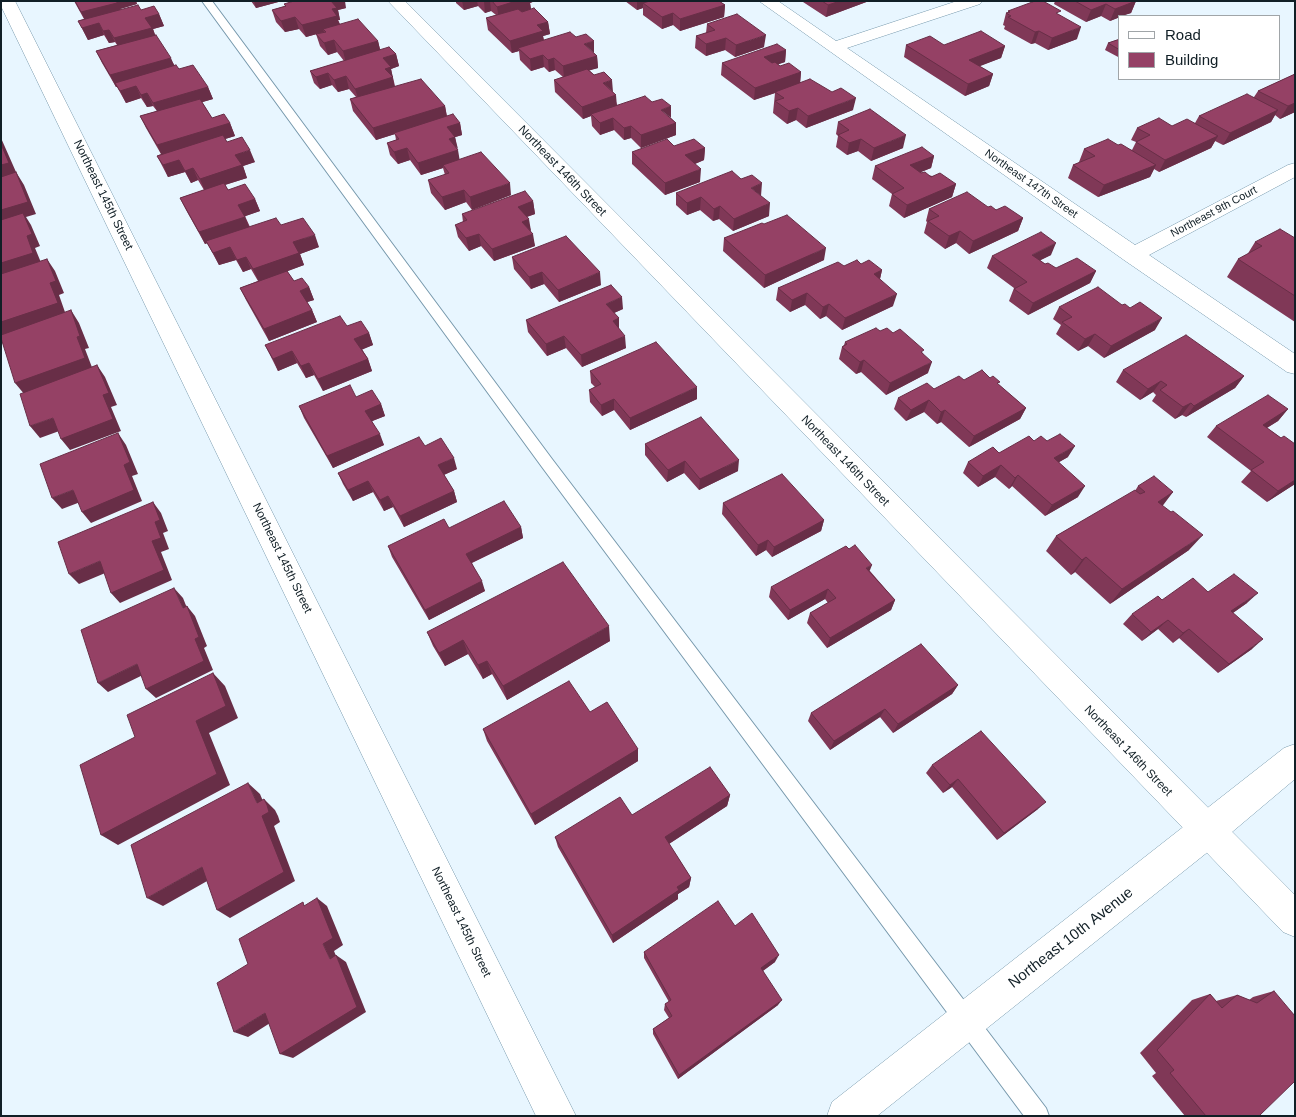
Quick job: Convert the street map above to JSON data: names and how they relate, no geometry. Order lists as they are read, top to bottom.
{
  "streets": {
    "street": [
      "Northeast 146th Street",
      "Northeast 147th Street",
      "Northeast 145th Street",
      "Northeast 9th Court",
      "Northeast 10th Avenue"
    ]
  },
  "crossings": [
    ["Northeast 146th Street", "Northeast 10th Avenue"],
    ["Northeast 147th Street", "Northeast 9th Court"]
  ],
  "legend": ["Road", "Building"]
}
